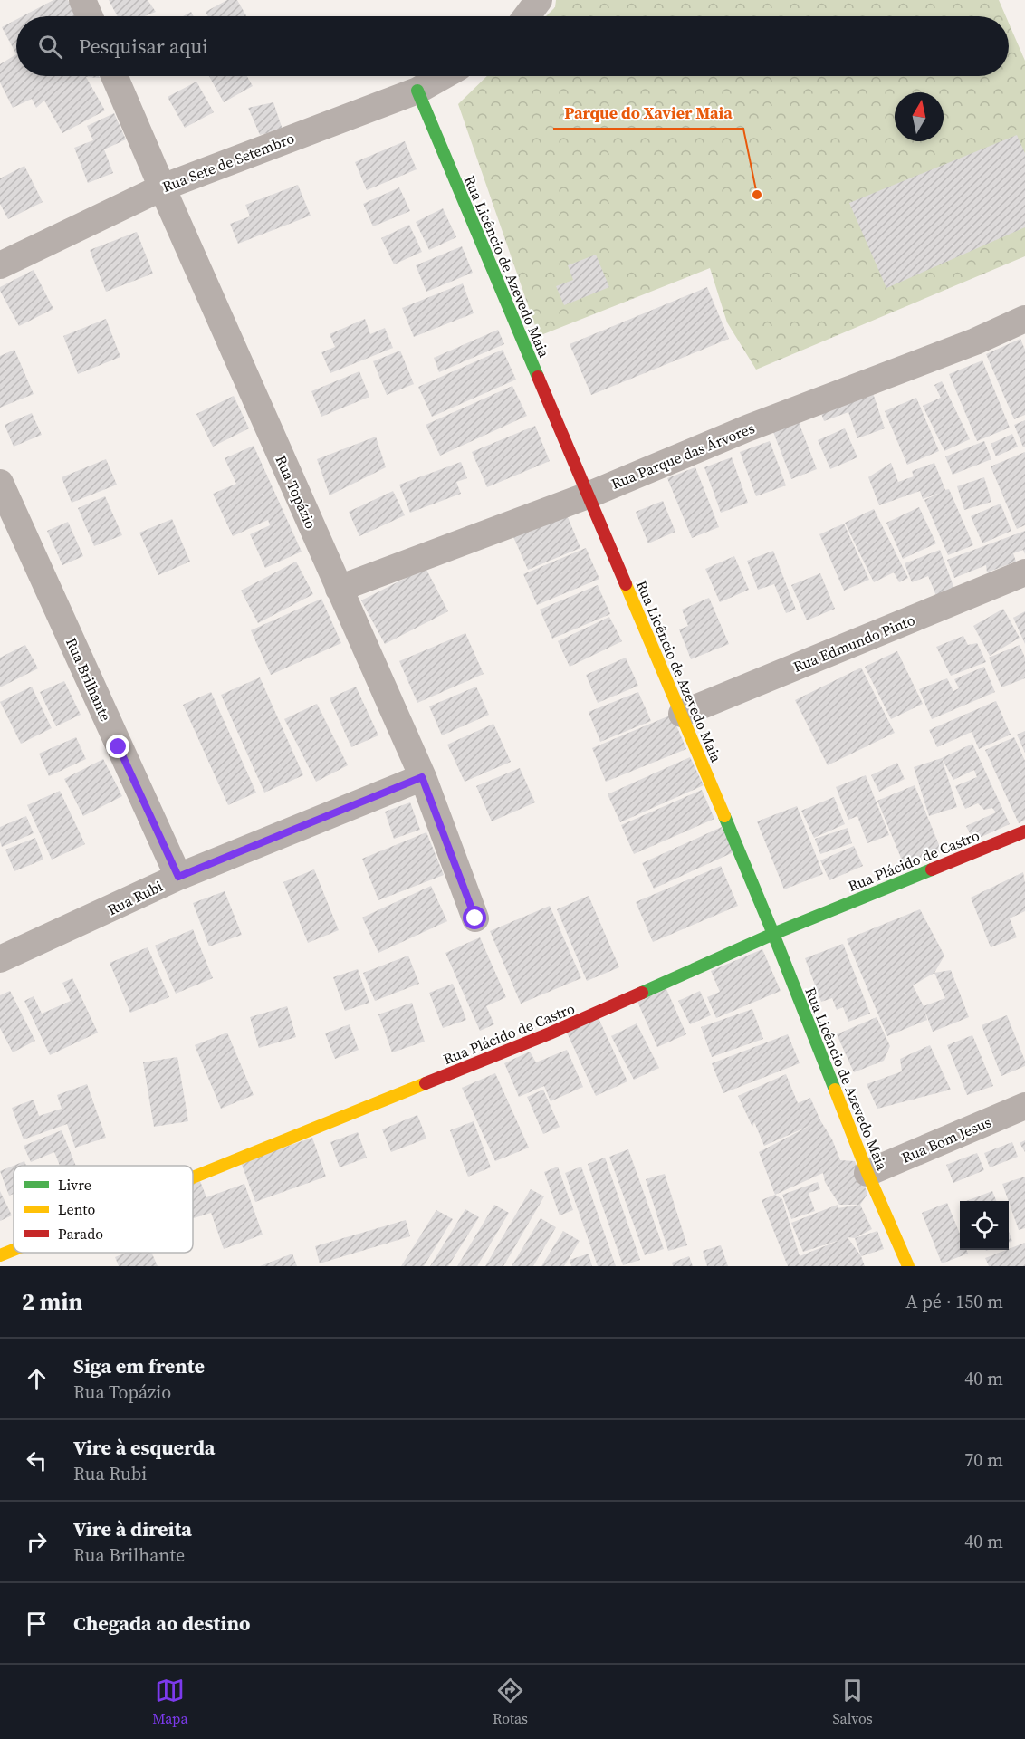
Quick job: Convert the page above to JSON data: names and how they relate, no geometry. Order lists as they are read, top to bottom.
{
  "streets": {
    "street": [
      "Rua Sete de Setembro",
      "Rua Licêncio de Azevedo Maia",
      "Rua Parque das Árvores",
      "Rua Topázio",
      "Rua Edmundo Pinto",
      "Rua Brilhante",
      "Rua Plácido de Castro",
      "Rua Rubi",
      "Rua Bom Jesus"
    ]
  },
  "crossings": [
    ["Rua Sete de Setembro", "Rua Licêncio de Azevedo Maia"],
    ["Rua Sete de Setembro", "Rua Topázio"],
    ["Rua Licêncio de Azevedo Maia", "Rua Parque das Árvores"],
    ["Rua Licêncio de Azevedo Maia", "Rua Edmundo Pinto"],
    ["Rua Licêncio de Azevedo Maia", "Rua Plácido de Castro"],
    ["Rua Licêncio de Azevedo Maia", "Rua Bom Jesus"],
    ["Rua Parque das Árvores", "Rua Topázio"],
    ["Rua Topázio", "Rua Rubi"],
    ["Rua Brilhante", "Rua Rubi"]
  ],
  "places": ["Parque do Xavier Maia"],
  "legend": ["Livre", "Lento", "Parado"],
  "north": "top",
  "page": {
    "search": "Pesquisar aqui",
    "heading": ["2 min", "A pé · 150 m"],
    "list": [
      ["Siga em frente", "Rua Topázio", "40 m"],
      ["Vire à esquerda", "Rua Rubi", "70 m"],
      ["Vire à direita", "Rua Brilhante", "40 m"],
      "Chegada ao destino"
    ],
    "nav": ["Mapa", "Rotas", "Salvos"]
  }
}
